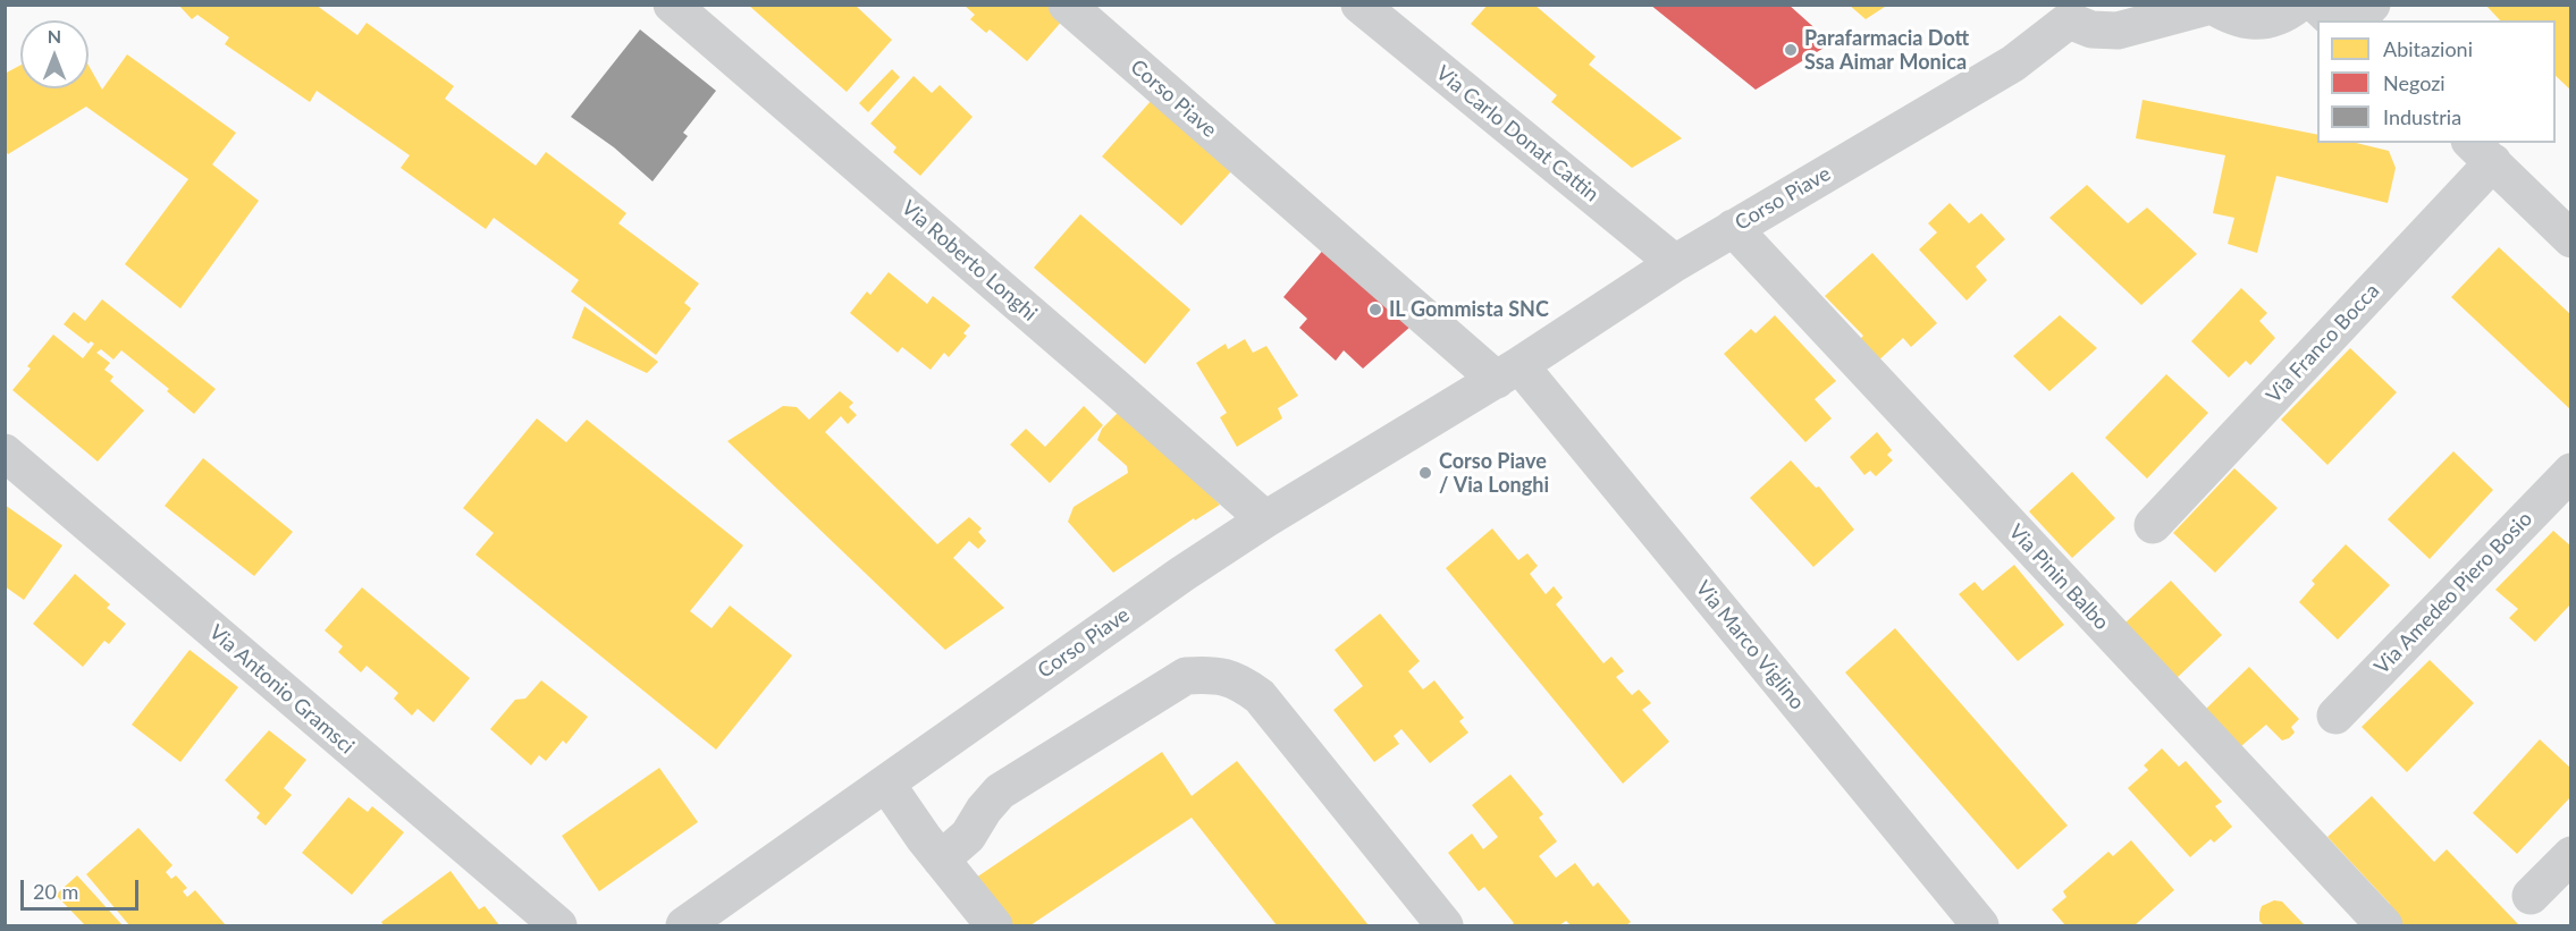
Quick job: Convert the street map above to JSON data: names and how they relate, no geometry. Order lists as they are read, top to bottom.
{
  "streets": {
    "street": [
      "Corso Piave",
      "Via Carlo Donat Cattin",
      "Via Roberto Longhi",
      "Via Franco Bocca",
      "Via Pinin Balbo",
      "Via Amedeo Piero Bosio",
      "Via Marco Viglino",
      "Via Antonio Gramsci"
    ]
  },
  "crossings": [
    ["Corso Piave", "Via Carlo Donat Cattin"],
    ["Corso Piave", "Via Roberto Longhi"],
    ["Corso Piave", "Via Pinin Balbo"],
    ["Corso Piave", "Via Marco Viglino"]
  ],
  "places": ["Parafarmacia Dott Ssa Aimar Monica", "IL Gommista SNC", "Corso Piave / Via Longhi"],
  "legend": ["Abitazioni", "Negozi", "Industria"],
  "scale_bar": "20 m",
  "north": "top"
}
